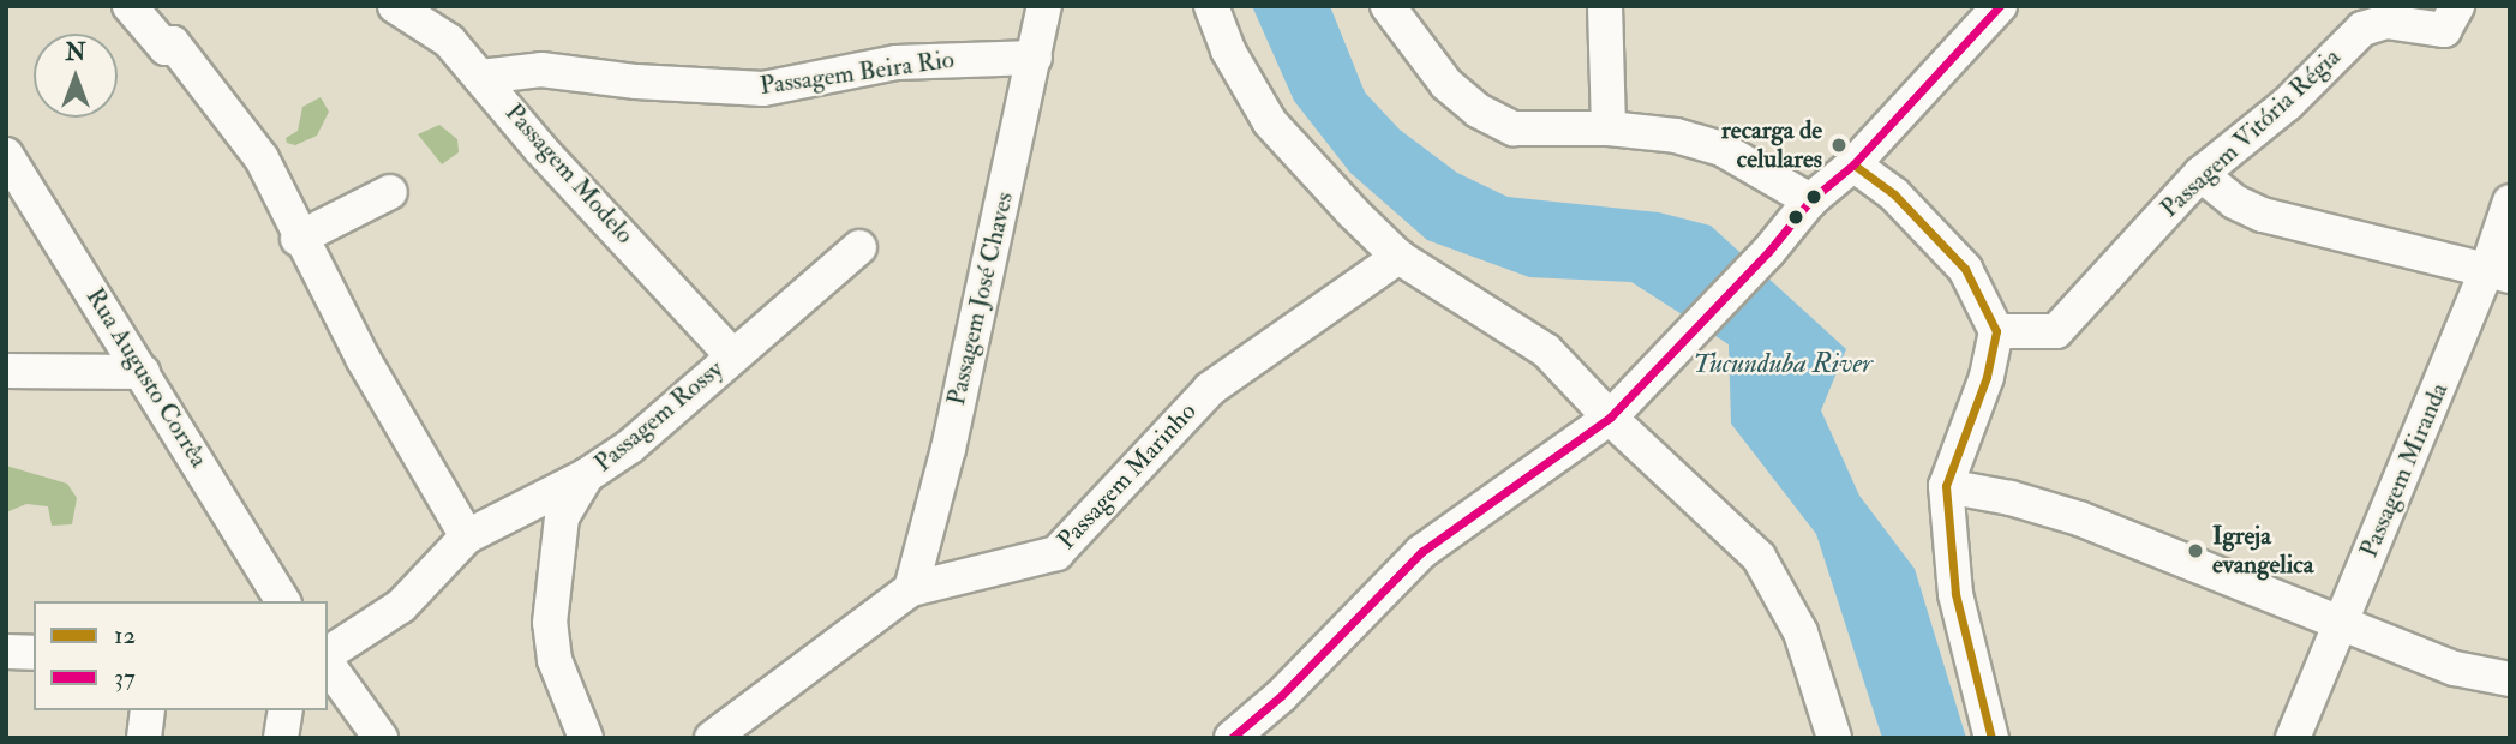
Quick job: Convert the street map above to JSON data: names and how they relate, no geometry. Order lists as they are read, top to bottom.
{
  "streets": {
    "street": [
      "Passagem Beira Rio",
      "Passagem Vitória Régia",
      "Passagem Modelo",
      "Passagem José Chaves",
      "Rua Augusto Corrêa",
      "Passagem Rossy",
      "Passagem Miranda",
      "Passagem Marinho"
    ]
  },
  "crossings": [
    ["Passagem Beira Rio", "Passagem Modelo"],
    ["Passagem Beira Rio", "Passagem José Chaves"],
    ["Passagem Modelo", "Passagem Rossy"],
    ["Passagem José Chaves", "Passagem Marinho"]
  ],
  "water": ["Tucunduba River"],
  "places": ["recarga de celulares", "Igreja evangelica"],
  "lines": ["transit line 37", "transit line 12"],
  "legend": ["12", "37"],
  "north": "top"
}
